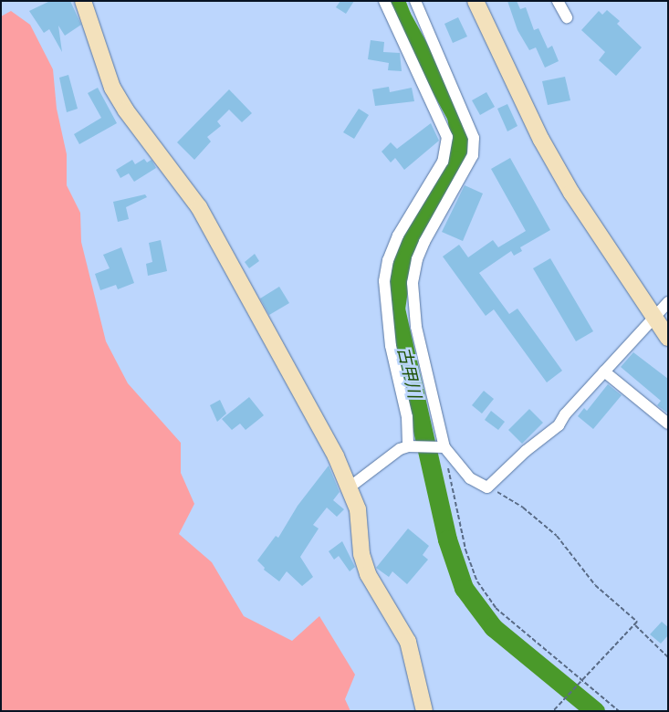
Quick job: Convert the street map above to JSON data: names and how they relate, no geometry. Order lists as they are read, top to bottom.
{
  "water": ["古甲川"]
}
